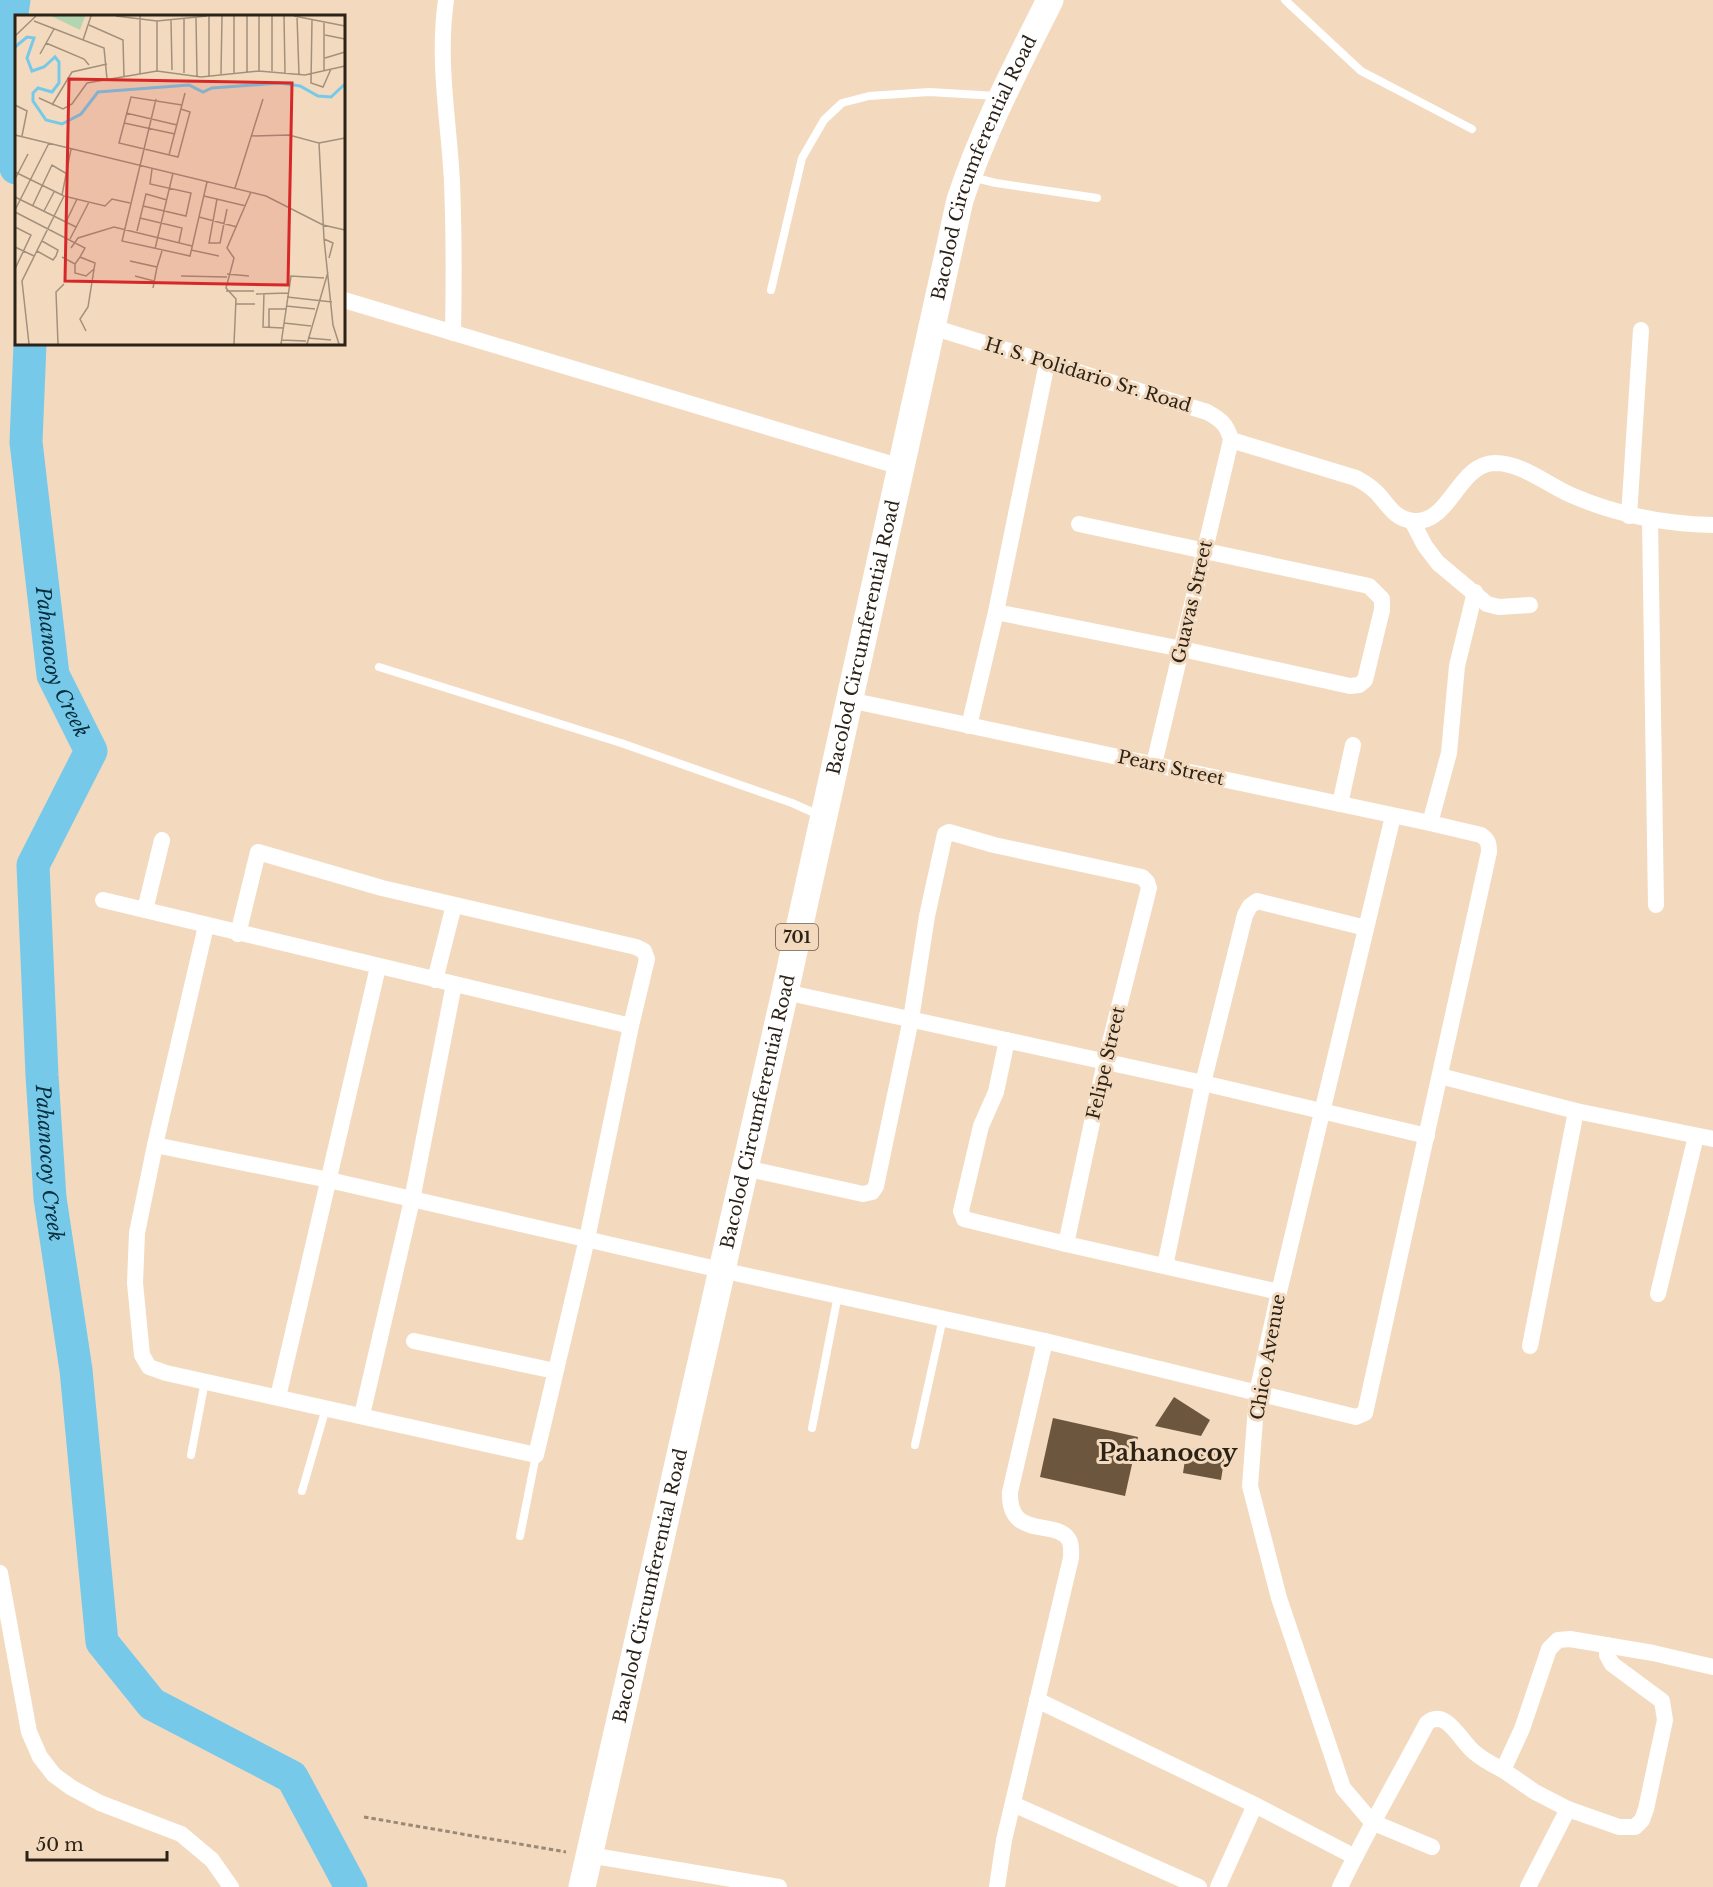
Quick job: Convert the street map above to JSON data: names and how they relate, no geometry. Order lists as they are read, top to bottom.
{
  "streets": {
    "main road": ["Bacolod Circumferential Road", "701"],
    "street": [
      "H. S. Polidario Sr. Road",
      "Guavas Street",
      "Pears Street",
      "Felipe Street",
      "Chico Avenue"
    ]
  },
  "crossings": [
    ["Bacolod Circumferential Road", "H. S. Polidario Sr. Road"],
    ["Bacolod Circumferential Road", "Pears Street"],
    ["H. S. Polidario Sr. Road", "Guavas Street"],
    ["Guavas Street", "Pears Street"],
    ["Pears Street", "Chico Avenue"]
  ],
  "districts": ["Pahanocoy"],
  "water": ["Pahanocoy Creek"],
  "scale_bar": "50 m"
}
